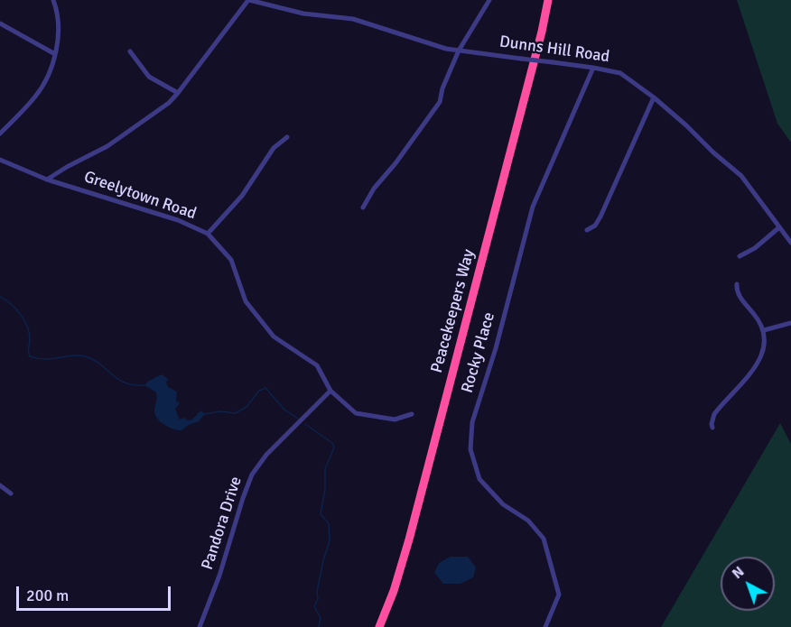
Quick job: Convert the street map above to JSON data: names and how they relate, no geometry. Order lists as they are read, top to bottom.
{
  "streets": {
    "highway": ["Peacekeepers Way"],
    "street": [
      "Dunns Hill Road",
      "Greelytown Road",
      "Rocky Place",
      "Pandora Drive"
    ]
  },
  "crossings": [
    ["Dunns Hill Road", "Rocky Place"],
    ["Greelytown Road", "Pandora Drive"]
  ],
  "scale_bar": "200 m",
  "north": "top left"
}
